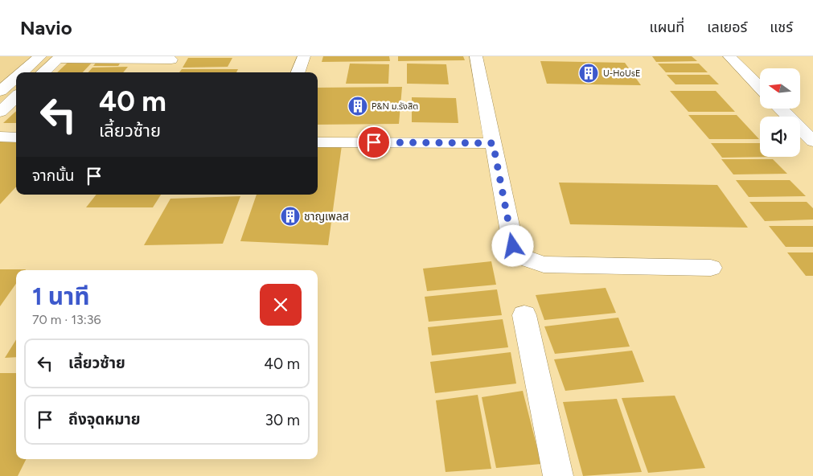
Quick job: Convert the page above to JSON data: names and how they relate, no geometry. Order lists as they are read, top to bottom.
{
  "places": {
    "building": ["U-HoUsE", "P&N ม.รังสิต", "ชาญเพลส"]
  },
  "north": "left",
  "page": {
    "header": "Navio",
    "nav": ["แผนที่", "เลเยอร์", "แชร์"],
    "turn": ["40 m", "เลี้ยวซ้าย"],
    "then": "จากนั้น",
    "heading": ["1 นาที", "70 m · 13:36"],
    "list": [
      {
        "name": "เลี้ยวซ้าย",
        "value": "40 m"
      },
      {
        "name": "ถึงจุดหมาย",
        "value": "30 m"
      }
    ]
  }
}
